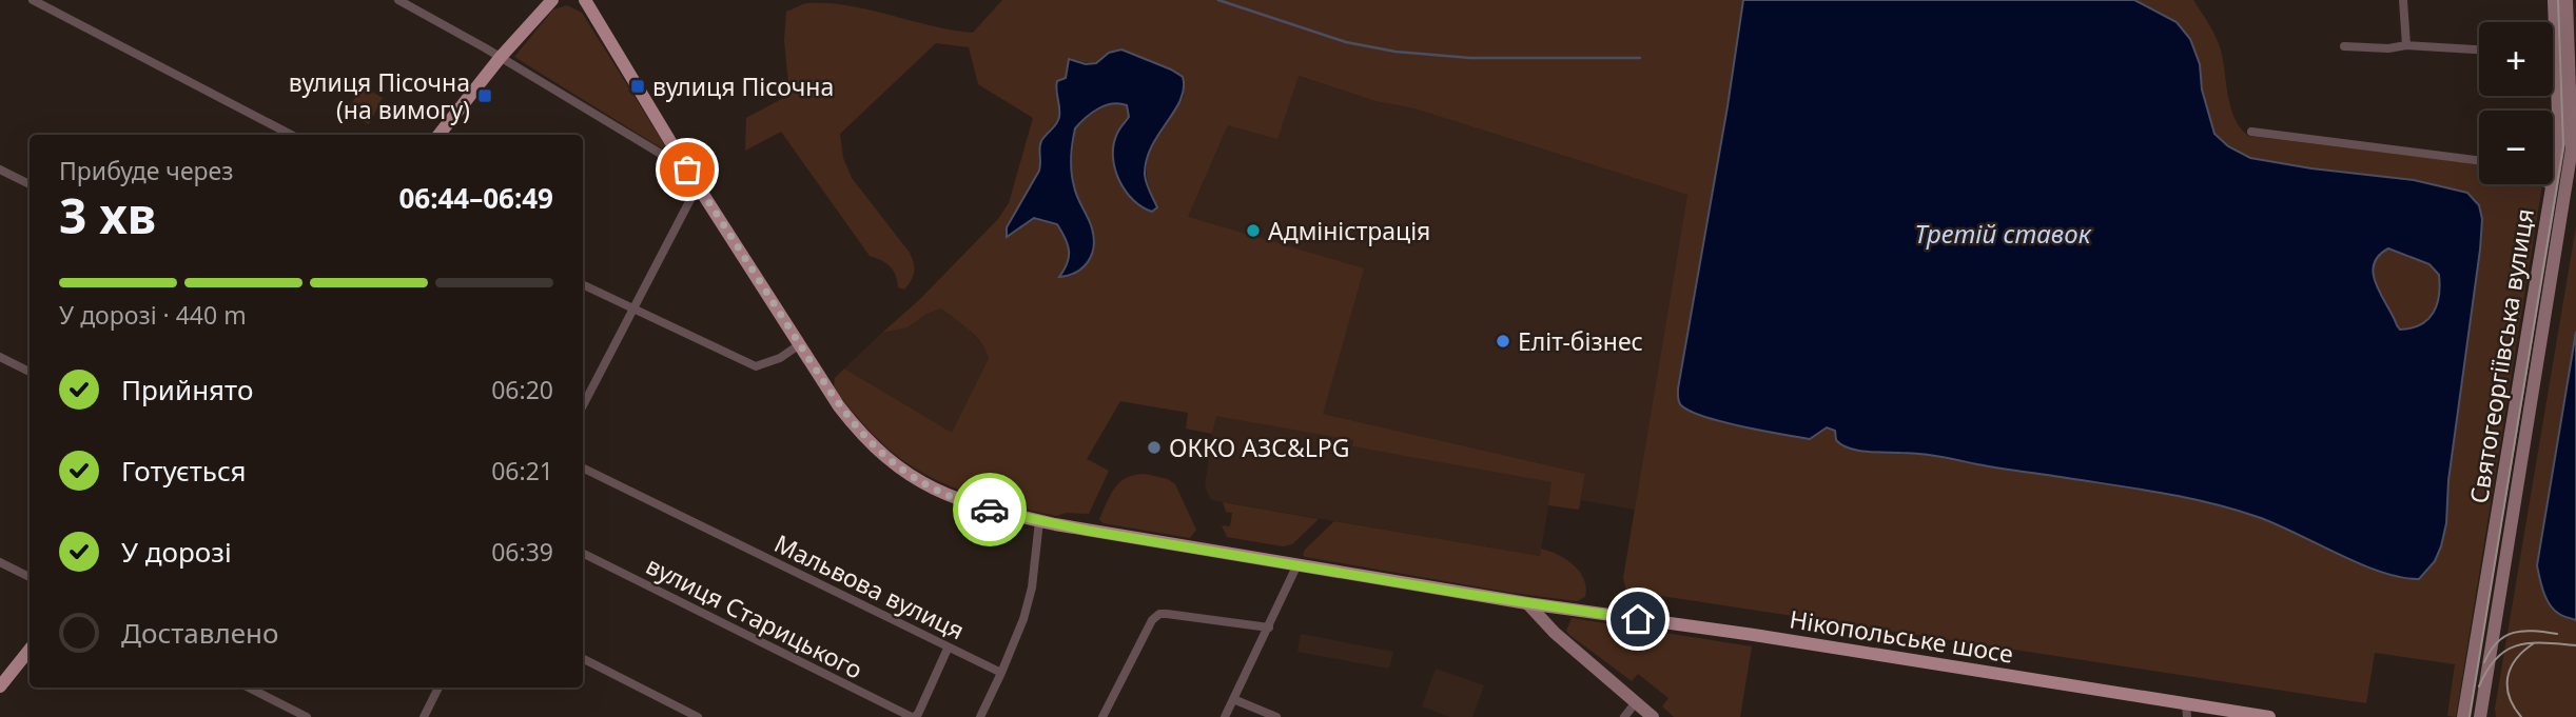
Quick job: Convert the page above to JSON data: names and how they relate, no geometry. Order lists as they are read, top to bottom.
{
  "streets": {
    "main road": ["Святогеоргіївська вулиця", "Нікопольське шосе"],
    "street": ["Мальвова вулиця", "вулиця Старицького"]
  },
  "crossings": [
    ["Мальвова вулиця", "вулиця Старицького"]
  ],
  "water": ["Третій ставок"],
  "places": {
    "transit": ["вулиця Пісочна", "вулиця Пісочна (на вимогу)"],
    "other": ["Адміністрація", "Еліт-бізнес", "ОККО АЗС&LPG"]
  },
  "page": {
    "map_buttons": ["+", "−"],
    "heading": ["3 хв", "Прибуде через", "06:44–06:49"],
    "bar": "У дорозі · 440 m",
    "list": [
      ["Прийнято", "06:20"],
      ["Готується", "06:21"],
      ["У дорозі", "06:39"],
      "Доставлено"
    ]
  }
}
